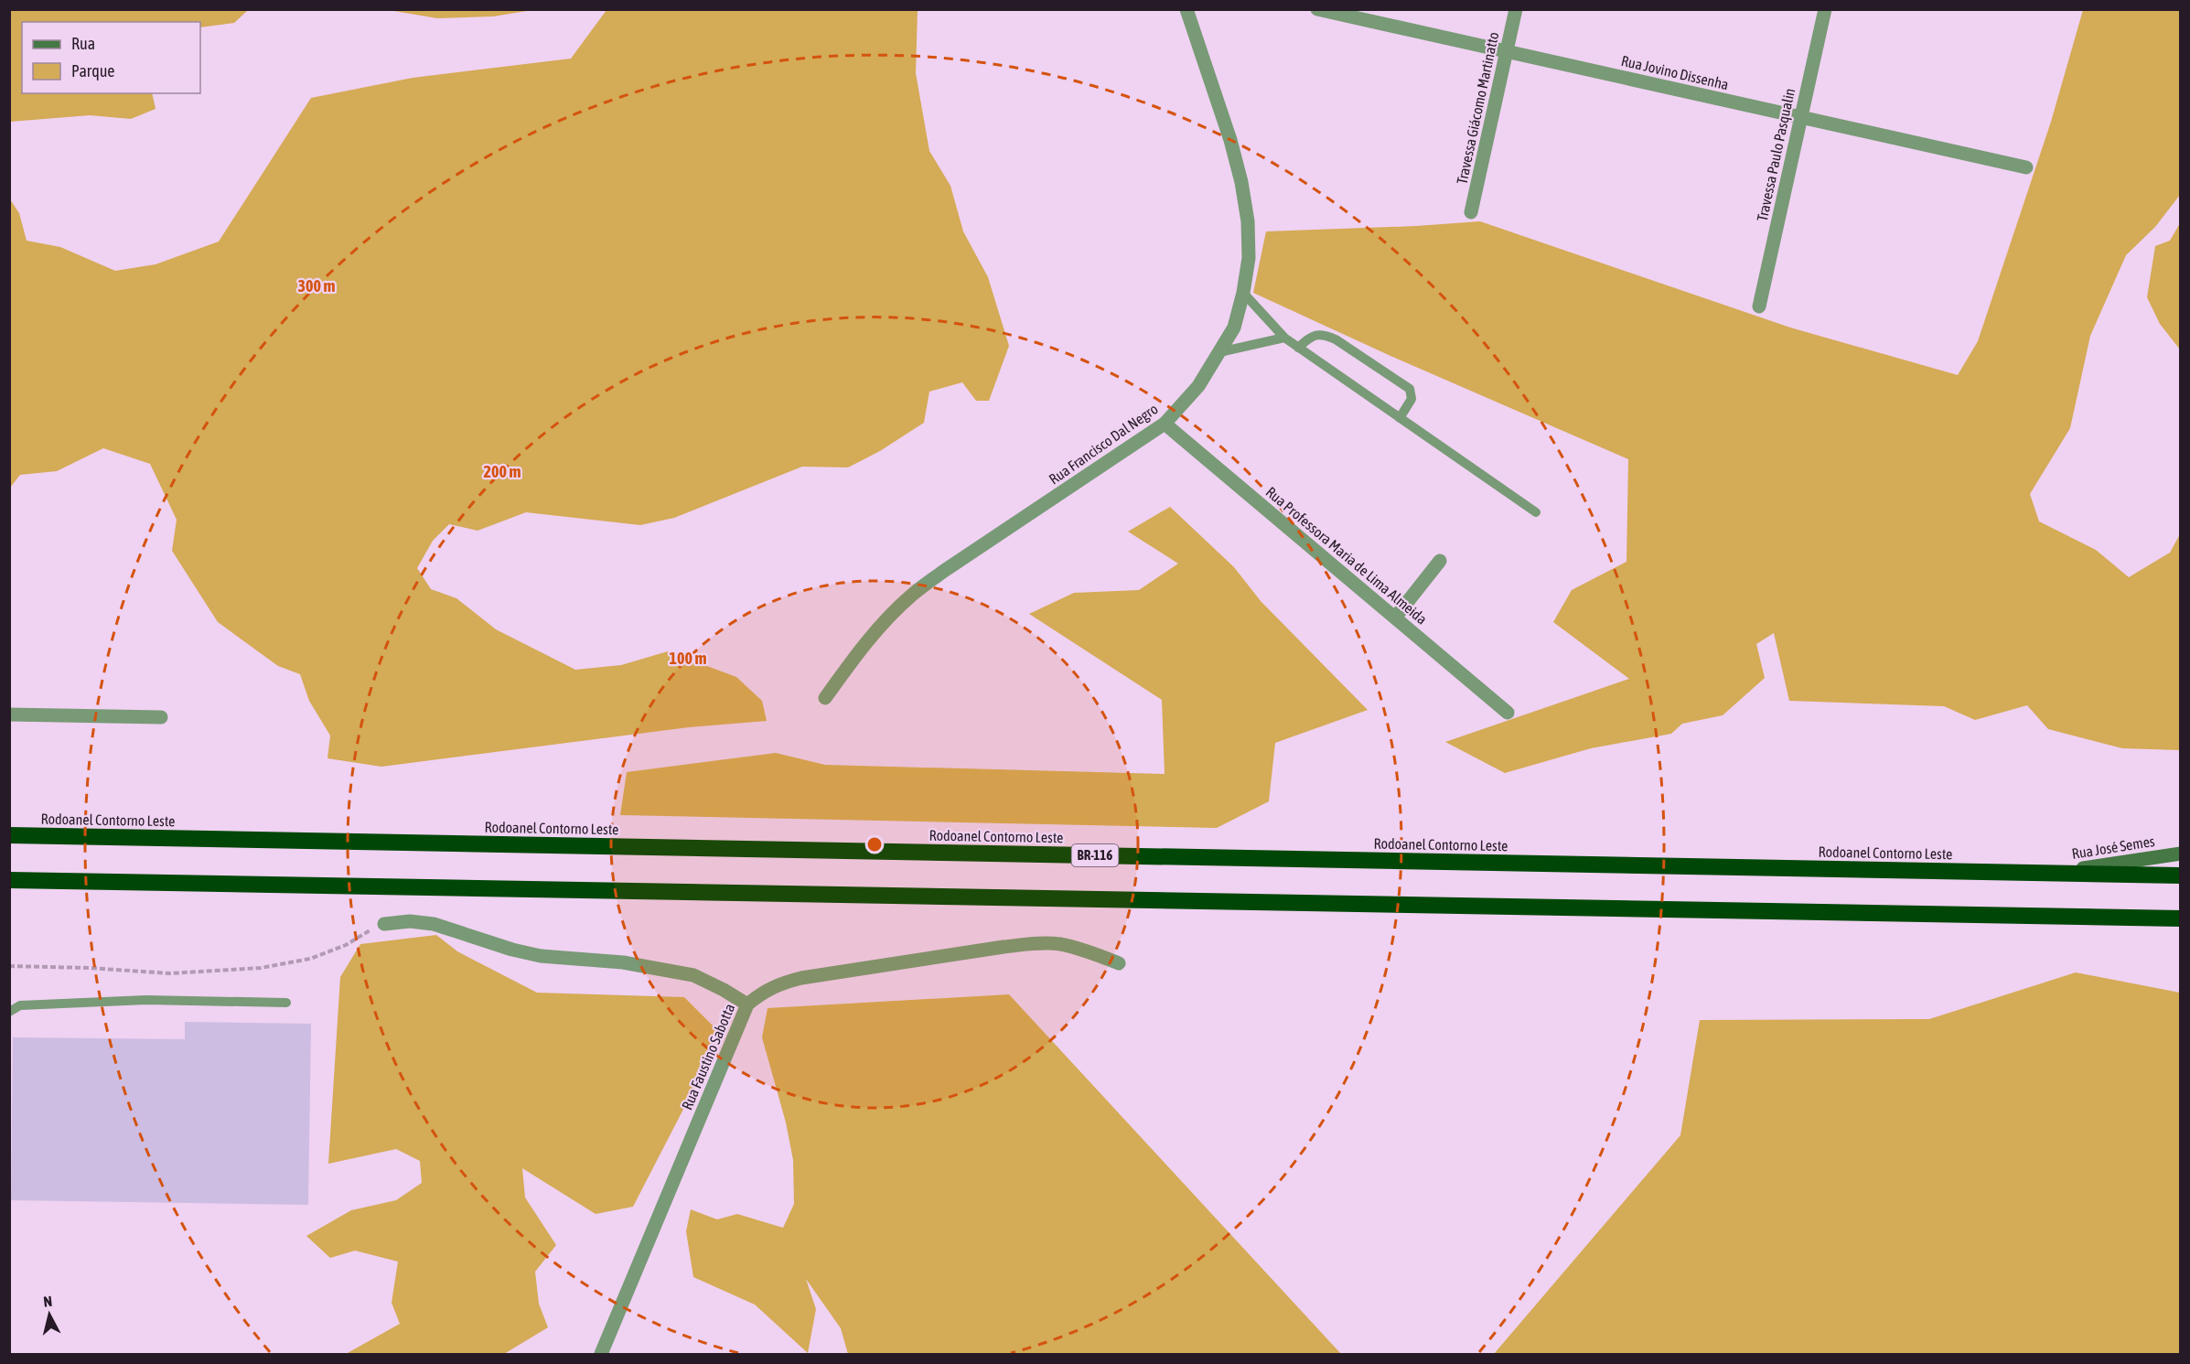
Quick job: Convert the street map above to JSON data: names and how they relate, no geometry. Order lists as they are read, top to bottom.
{
  "streets": {
    "highway": ["Rodoanel Contorno Leste", "BR-116"],
    "main road": ["Rua José Semes"],
    "street": [
      "Rua Jovino Dissenha",
      "Travessa Giácomo Martinatto",
      "Travessa Paulo Pasqualin",
      "Rua Francisco Dal Negro",
      "Rua Professora Maria de Lima Almeida",
      "Rua Faustino Sabotta"
    ]
  },
  "crossings": [
    ["Rua Jovino Dissenha", "Travessa Giácomo Martinatto"],
    ["Rua Jovino Dissenha", "Travessa Paulo Pasqualin"],
    ["Rua Francisco Dal Negro", "Rua Professora Maria de Lima Almeida"],
    ["Rodoanel Contorno Leste", "Rua José Semes"]
  ],
  "legend": ["Rua", "Parque"],
  "north": "top",
  "rings": ["300 m", "200 m", "100 m"]
}
